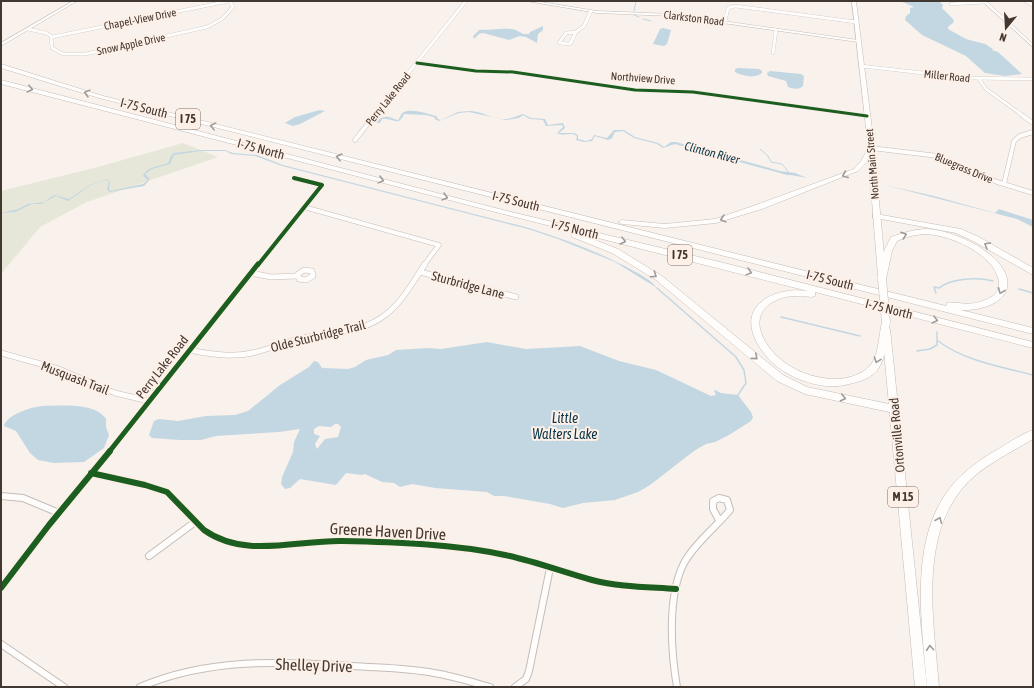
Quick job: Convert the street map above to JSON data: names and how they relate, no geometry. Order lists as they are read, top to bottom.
{
  "streets": {
    "highway": ["I-75 South", "I 75", "I-75 North"],
    "main road": ["North Main Street", "Ortonville Road", "M 15"],
    "street": [
      "Clarkston Road",
      "Chapel-View Drive",
      "Snow Apple Drive",
      "Miller Road",
      "Northview Drive",
      "Perry Lake Road",
      "Bluegrass Drive",
      "Sturbridge Lane",
      "Olde Sturbridge Trail",
      "Musquash Trail",
      "Greene Haven Drive",
      "Shelley Drive"
    ]
  },
  "crossings": [
    ["Clarkston Road", "North Main Street"],
    ["Chapel-View Drive", "Snow Apple Drive"],
    ["Miller Road", "North Main Street"],
    ["Northview Drive", "Perry Lake Road"],
    ["Northview Drive", "North Main Street"],
    ["Perry Lake Road", "Olde Sturbridge Trail"],
    ["Perry Lake Road", "Musquash Trail"],
    ["Perry Lake Road", "Greene Haven Drive"],
    ["North Main Street", "Bluegrass Drive"],
    ["North Main Street", "Ortonville Road"],
    ["Sturbridge Lane", "Olde Sturbridge Trail"]
  ],
  "one_way": ["I-75 South"],
  "water": ["Clinton River", "Little Walters Lake"],
  "north": "bottom"
}
